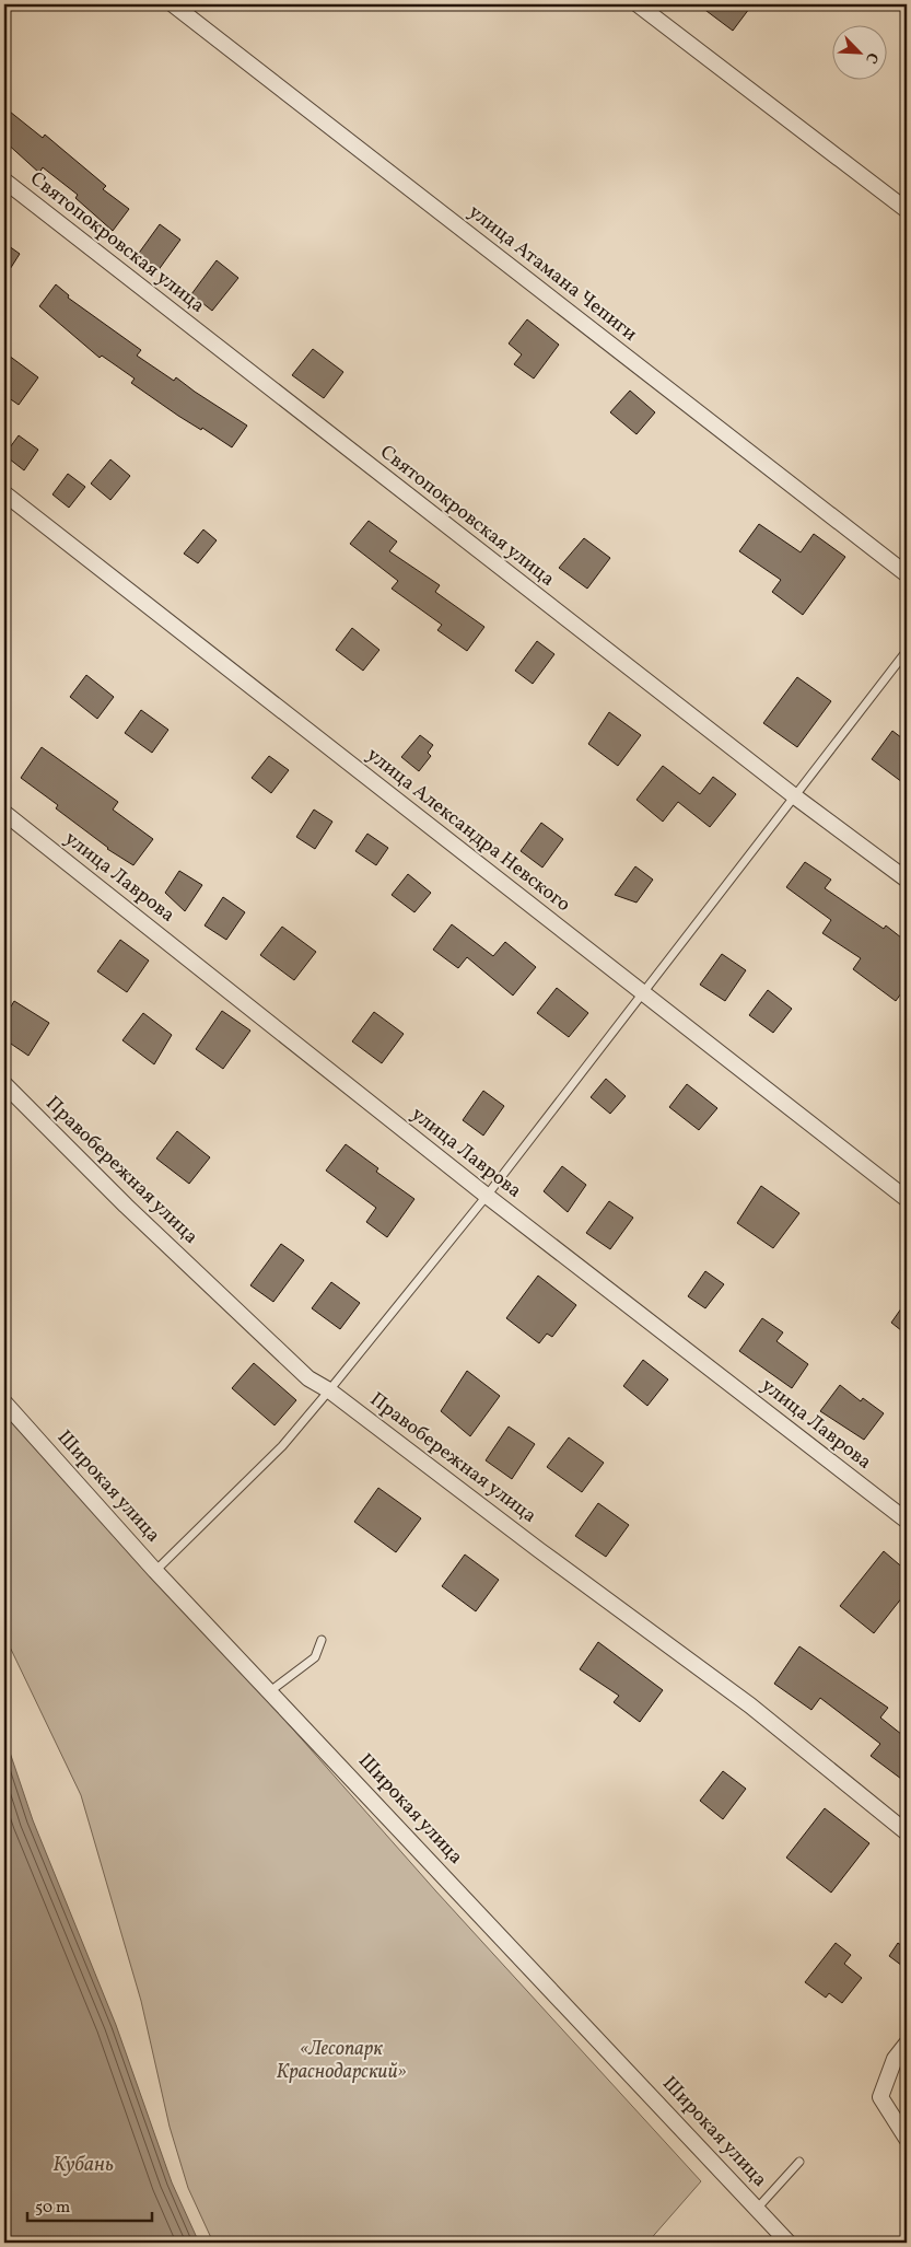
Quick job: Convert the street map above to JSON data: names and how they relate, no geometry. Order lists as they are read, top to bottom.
{
  "streets": {
    "street": [
      "Святопокровская улица",
      "улица Атамана Чепиги",
      "улица Александра Невского",
      "улица Лаврова",
      "Правобережная улица",
      "Широкая улица"
    ]
  },
  "water": ["Кубань"],
  "parks": ["«Лесопарк Краснодарский»"],
  "scale_bar": "50 m",
  "north": "bottom right"
}
